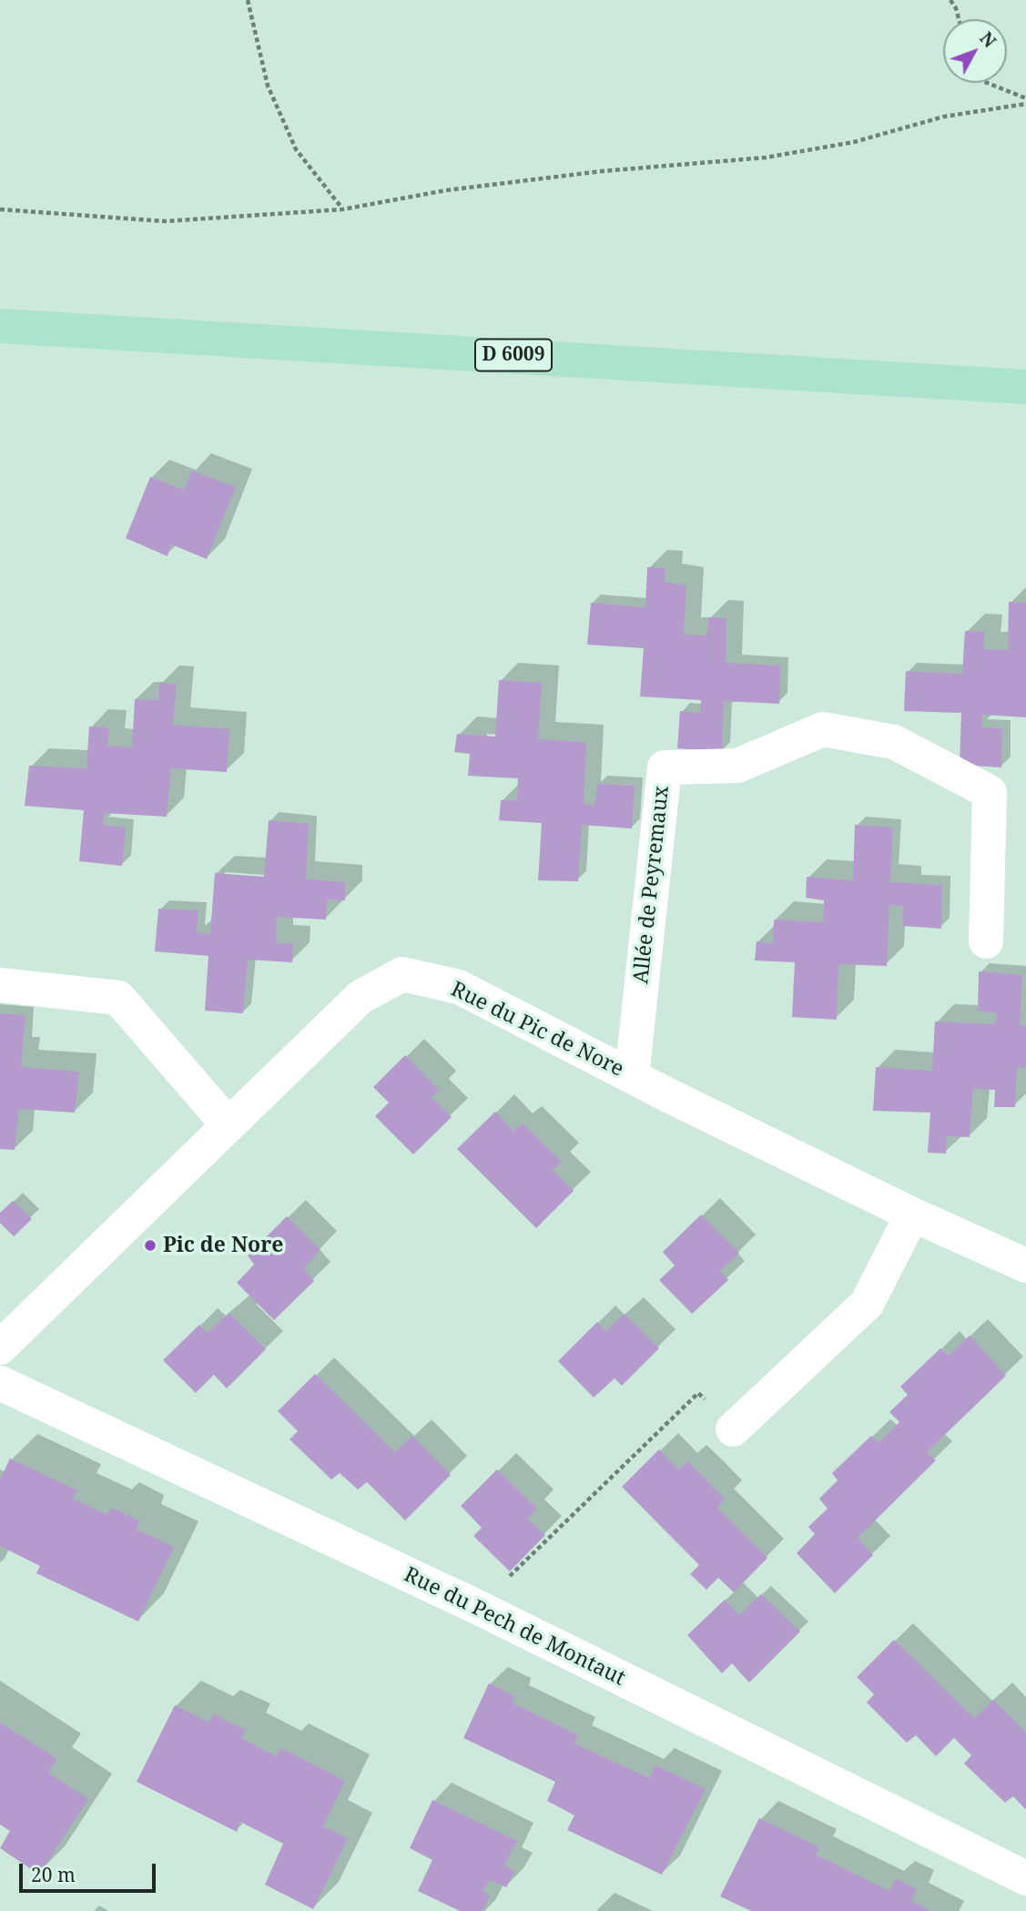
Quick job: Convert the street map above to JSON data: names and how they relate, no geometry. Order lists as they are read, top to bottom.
{
  "streets": {
    "main road": ["D 6009"],
    "street": ["Allée de Peyremaux", "Rue du Pic de Nore", "Rue du Pech de Montaut"]
  },
  "crossings": [
    ["Allée de Peyremaux", "Rue du Pic de Nore"]
  ],
  "places": ["Pic de Nore"],
  "scale_bar": "20 m",
  "north": "top right"
}
